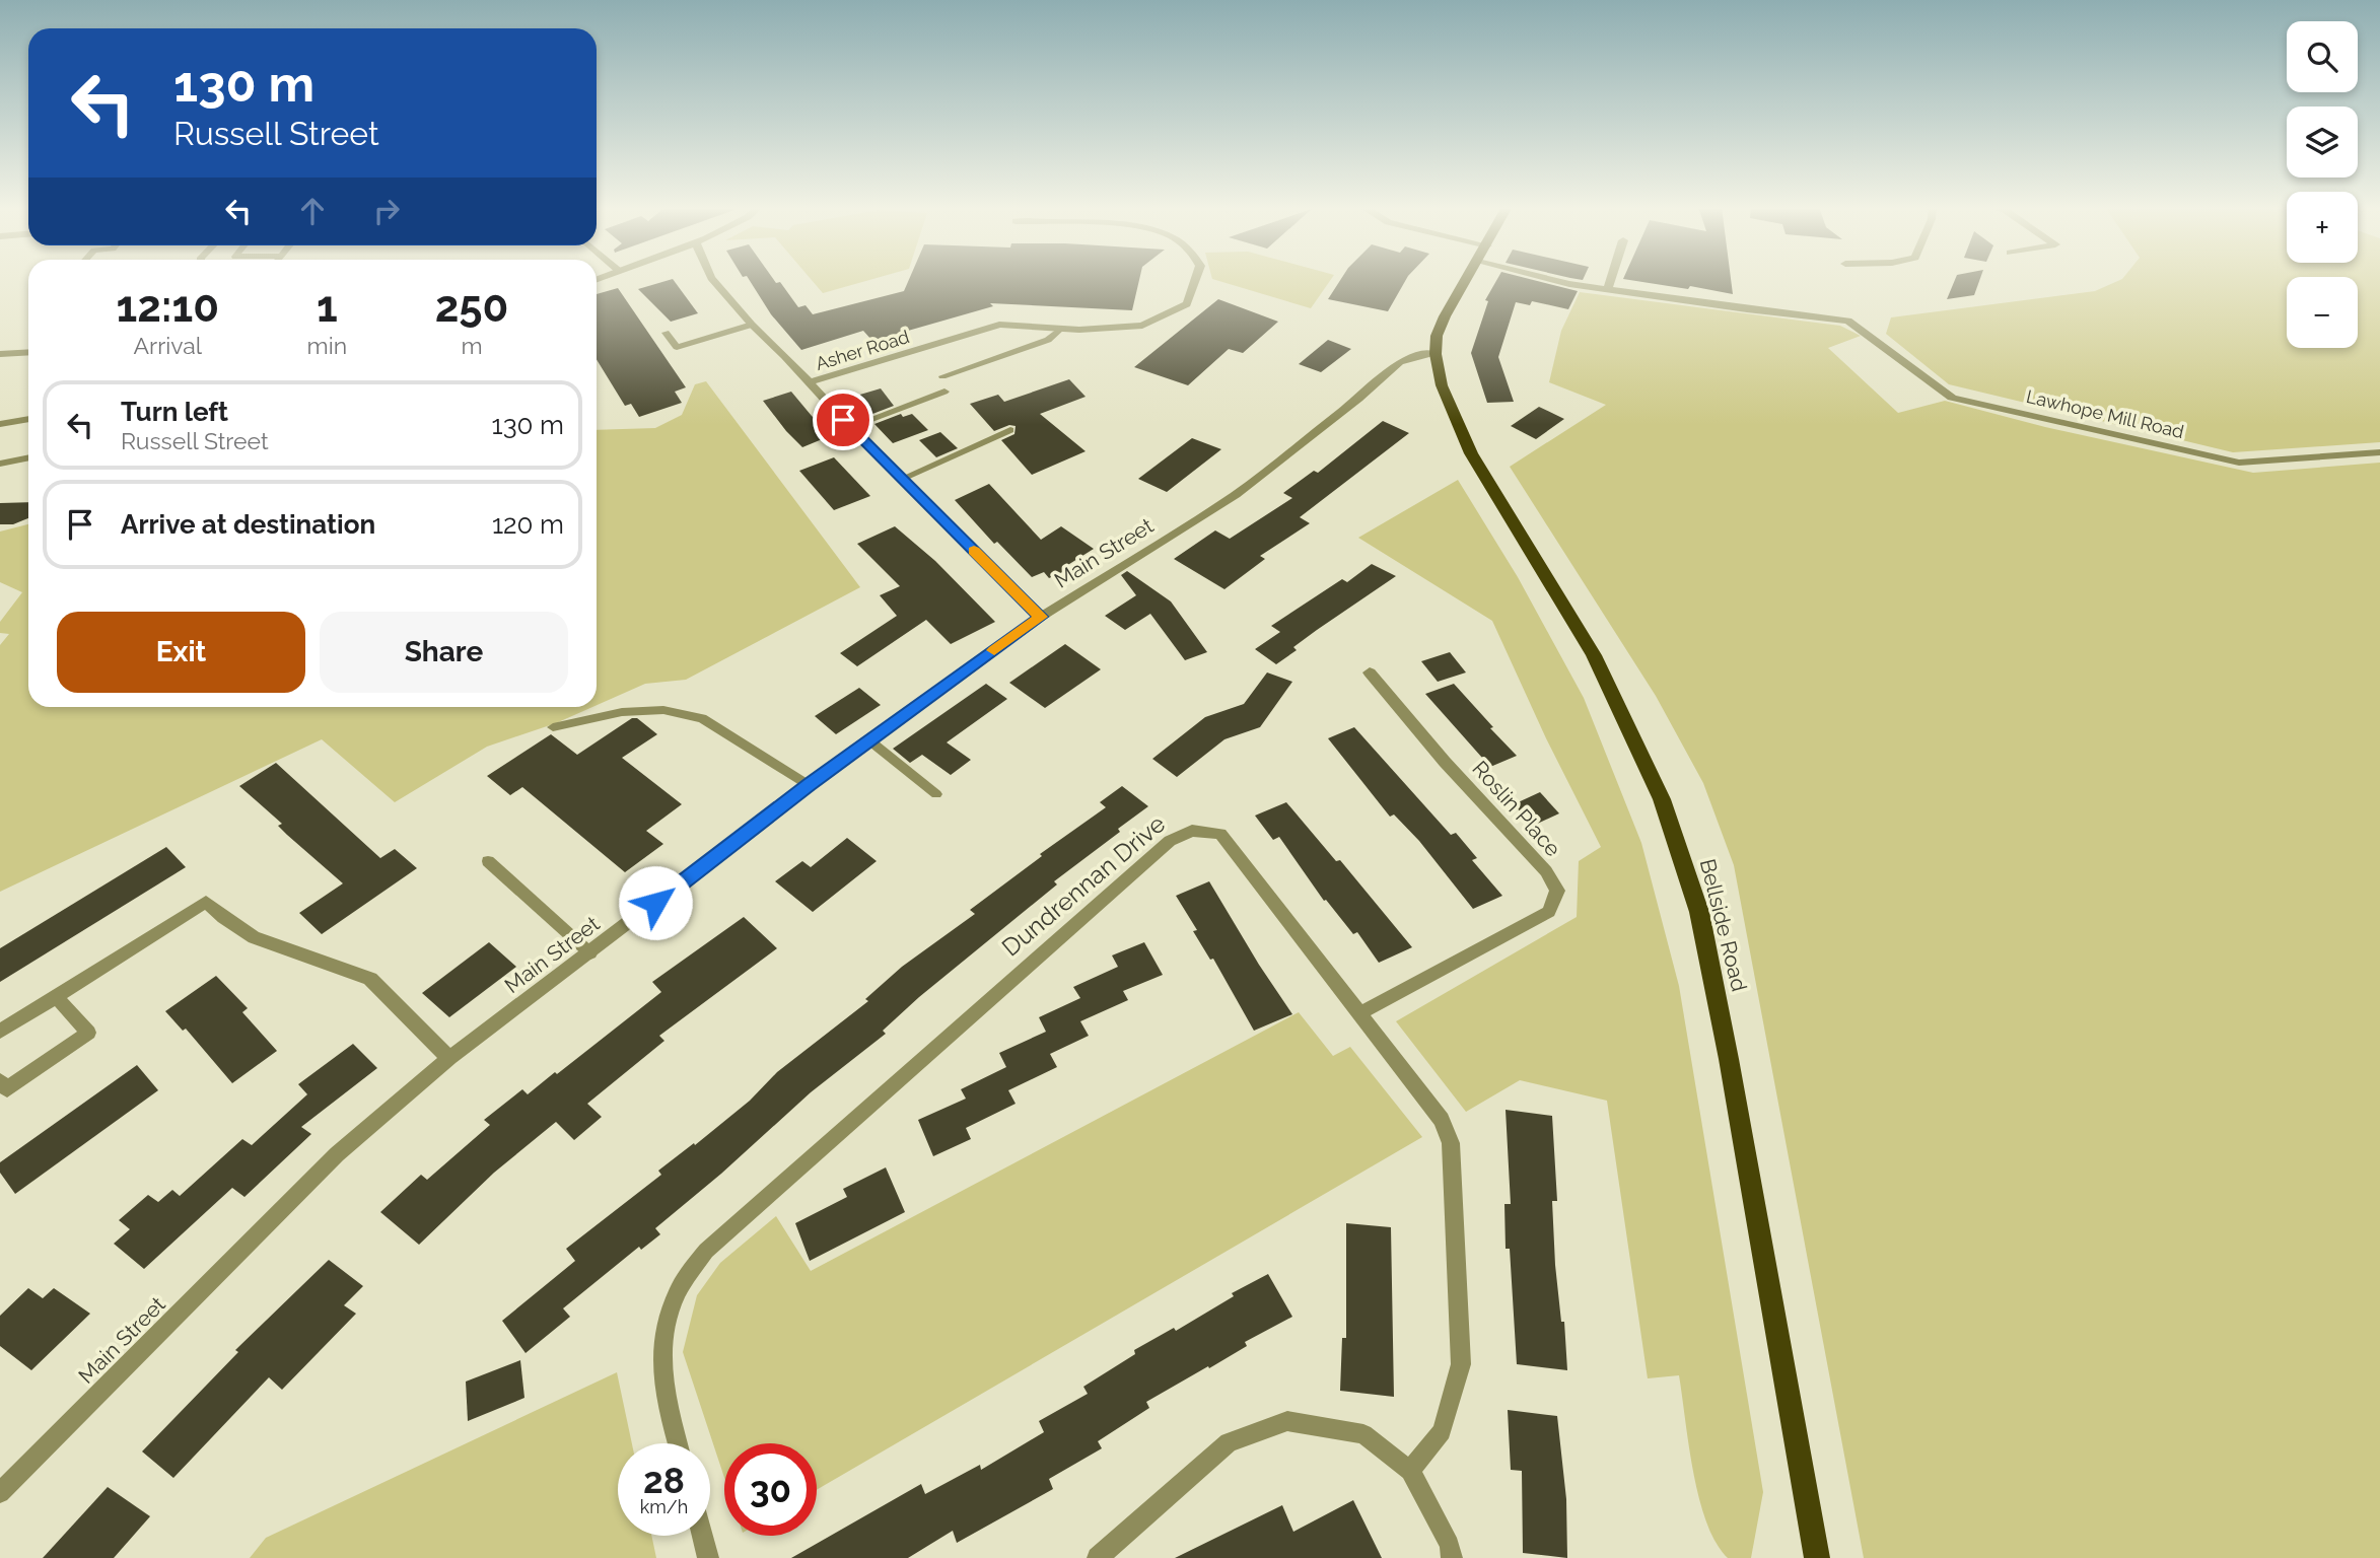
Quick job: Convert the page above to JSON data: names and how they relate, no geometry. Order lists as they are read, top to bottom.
{
  "streets": {
    "main road": ["Bellside Road"],
    "street": [
      "Asher Road",
      "Lawhope Mill Road",
      "Main Street",
      "Roslin Place",
      "Dundrennan Drive"
    ]
  },
  "crossings": [
    ["Main Street", "Bellside Road"],
    ["Roslin Place", "Dundrennan Drive"]
  ],
  "page": {
    "map_buttons": ["+", "−"],
    "turn": ["130 m", "Russell Street"],
    "eta": [
      "12:10",
      "Arrival",
      "1",
      "min",
      "250",
      "m"
    ],
    "list": [
      {
        "name": "Turn left",
        "note": "Russell Street",
        "value": "130 m"
      },
      {
        "name": "Arrive at destination",
        "value": "120 m"
      }
    ],
    "buttons": ["Exit", "Share"],
    "speed": "28 km/h",
    "limit": "30"
  }
}
